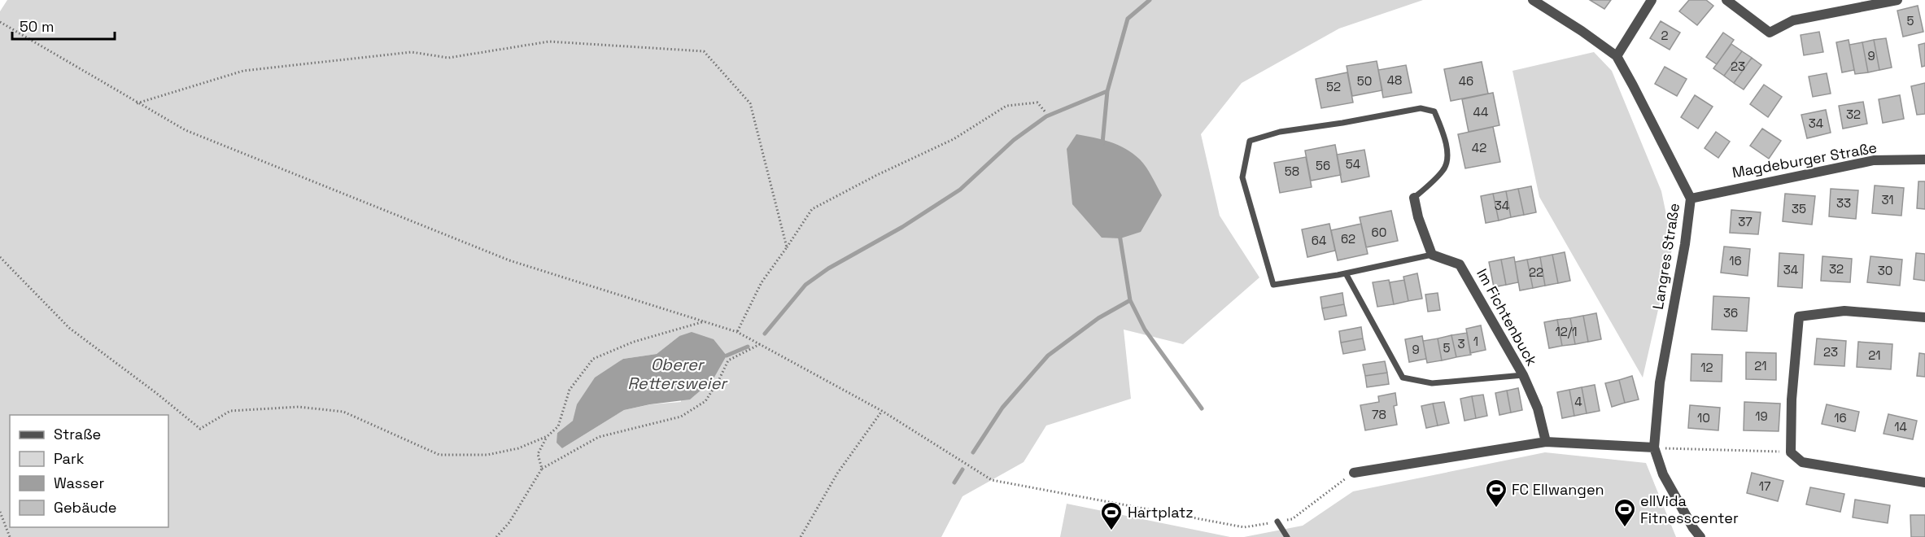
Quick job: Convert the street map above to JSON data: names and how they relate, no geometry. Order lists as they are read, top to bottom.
{
  "streets": {
    "street": ["Magdeburger Straße", "Langres Straße", "Im Fichtenbuck"]
  },
  "crossings": [
    ["Magdeburger Straße", "Langres Straße"]
  ],
  "water": ["Oberer Rettersweier"],
  "places": {
    "sports": ["FC Ellwangen", "ellVida Fitnesscenter", "Hartplatz"]
  },
  "house_numbers": [
    "5",
    "2",
    "9",
    "23",
    "48",
    "50",
    "46",
    "52",
    "44",
    "32",
    "34",
    "42",
    "54",
    "56",
    "58",
    "31",
    "33",
    "34",
    "35",
    "37",
    "60",
    "62",
    "64",
    "16",
    "32",
    "34",
    "30",
    "22",
    "36",
    "12/1",
    "1",
    "3",
    "5",
    "9",
    "23",
    "21",
    "21",
    "12",
    "4",
    "78",
    "19",
    "10",
    "16",
    "14",
    "17"
  ],
  "legend": [
    "Straße",
    "Park",
    "Wasser",
    "Gebäude"
  ],
  "scale_bar": "50 m"
}
